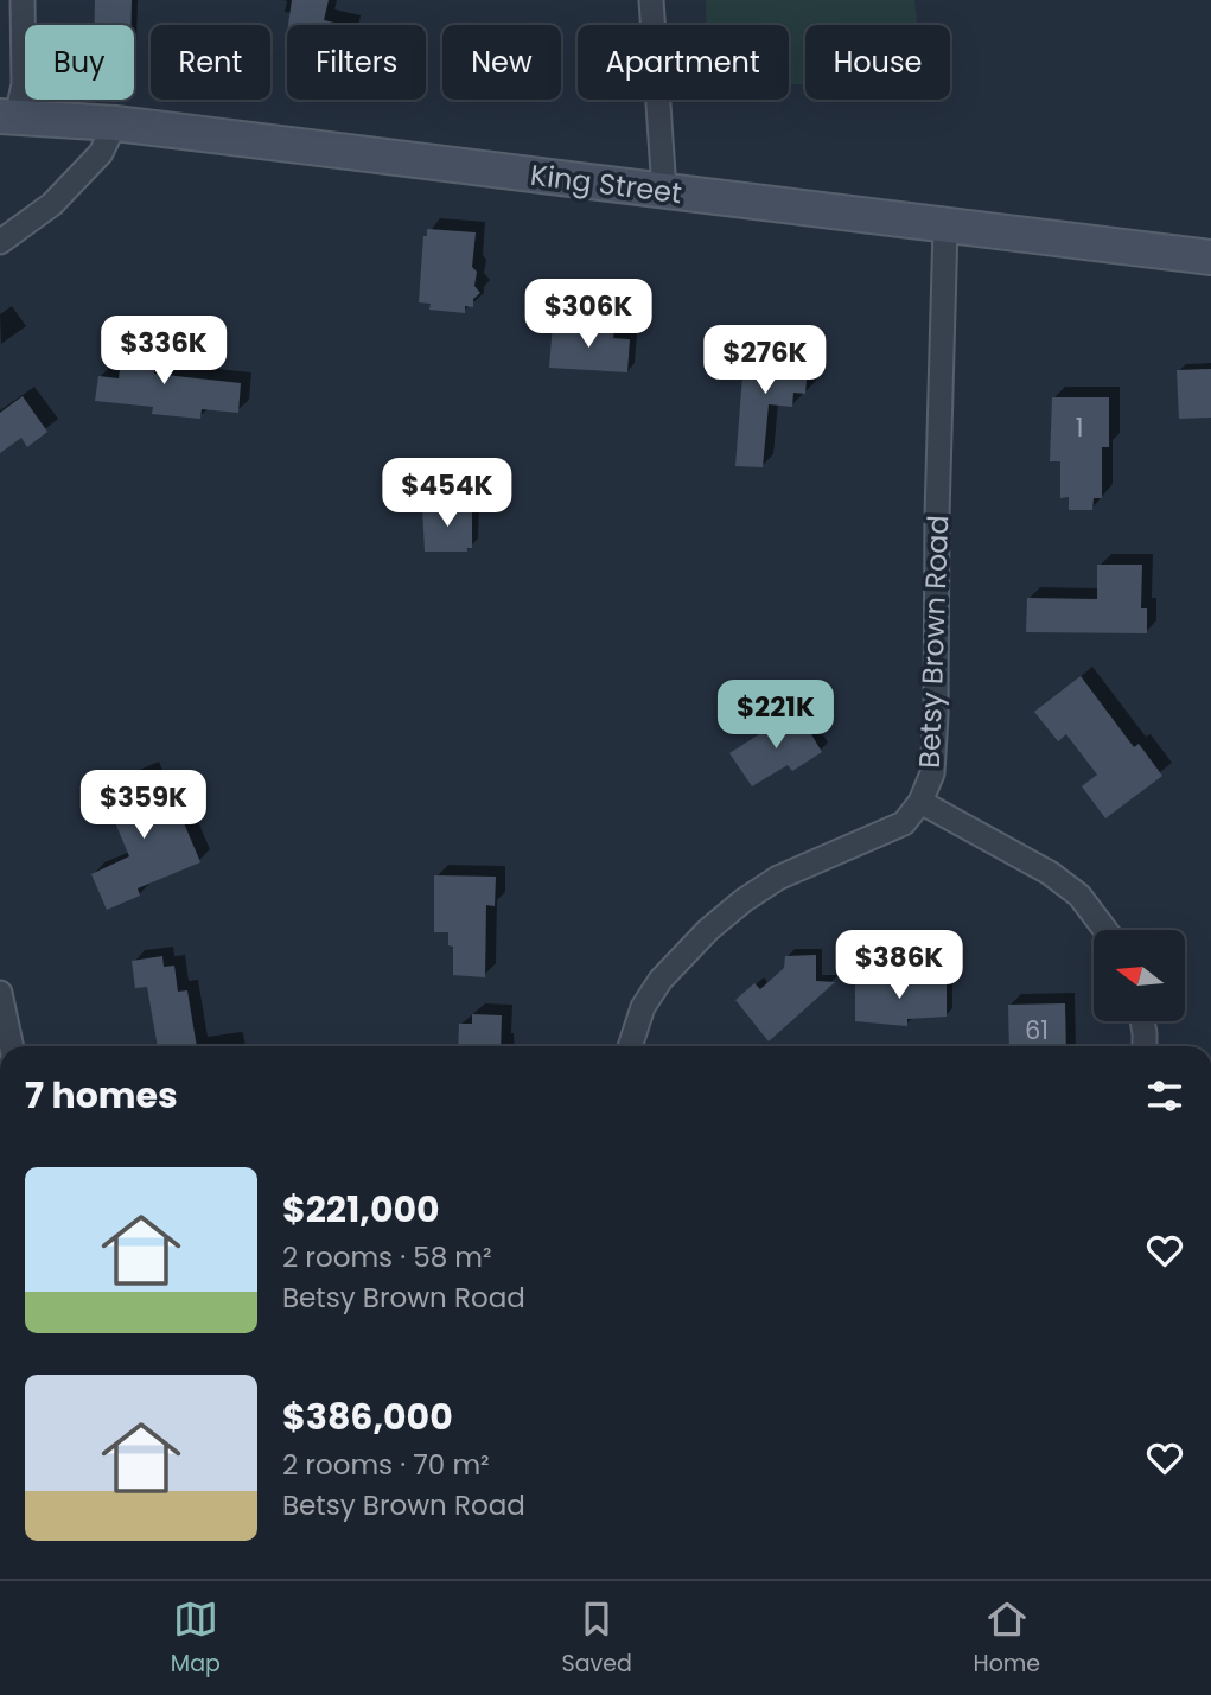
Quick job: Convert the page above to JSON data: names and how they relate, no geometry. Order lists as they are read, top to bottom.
{
  "streets": {
    "main road": ["King Street"],
    "street": ["Betsy Brown Road"]
  },
  "crossings": [
    ["King Street", "Betsy Brown Road"]
  ],
  "house_numbers": ["1", "61"],
  "north": "left",
  "page": {
    "chip": [
      "Buy",
      "Rent",
      "Filters",
      "New",
      "Apartment",
      "House"
    ],
    "price": [
      "$306K",
      "$336K",
      "$276K",
      "$454K",
      "$221K",
      "$359K",
      "$386K"
    ],
    "heading": "7 homes",
    "list": [
      {
        "name": "$221,000",
        "note": "2 rooms · 58 m² · Betsy Brown Road"
      },
      {
        "name": "$386,000",
        "note": "2 rooms · 70 m² · Betsy Brown Road"
      }
    ],
    "tabs": ["Map", "Saved", "Home"]
  }
}
